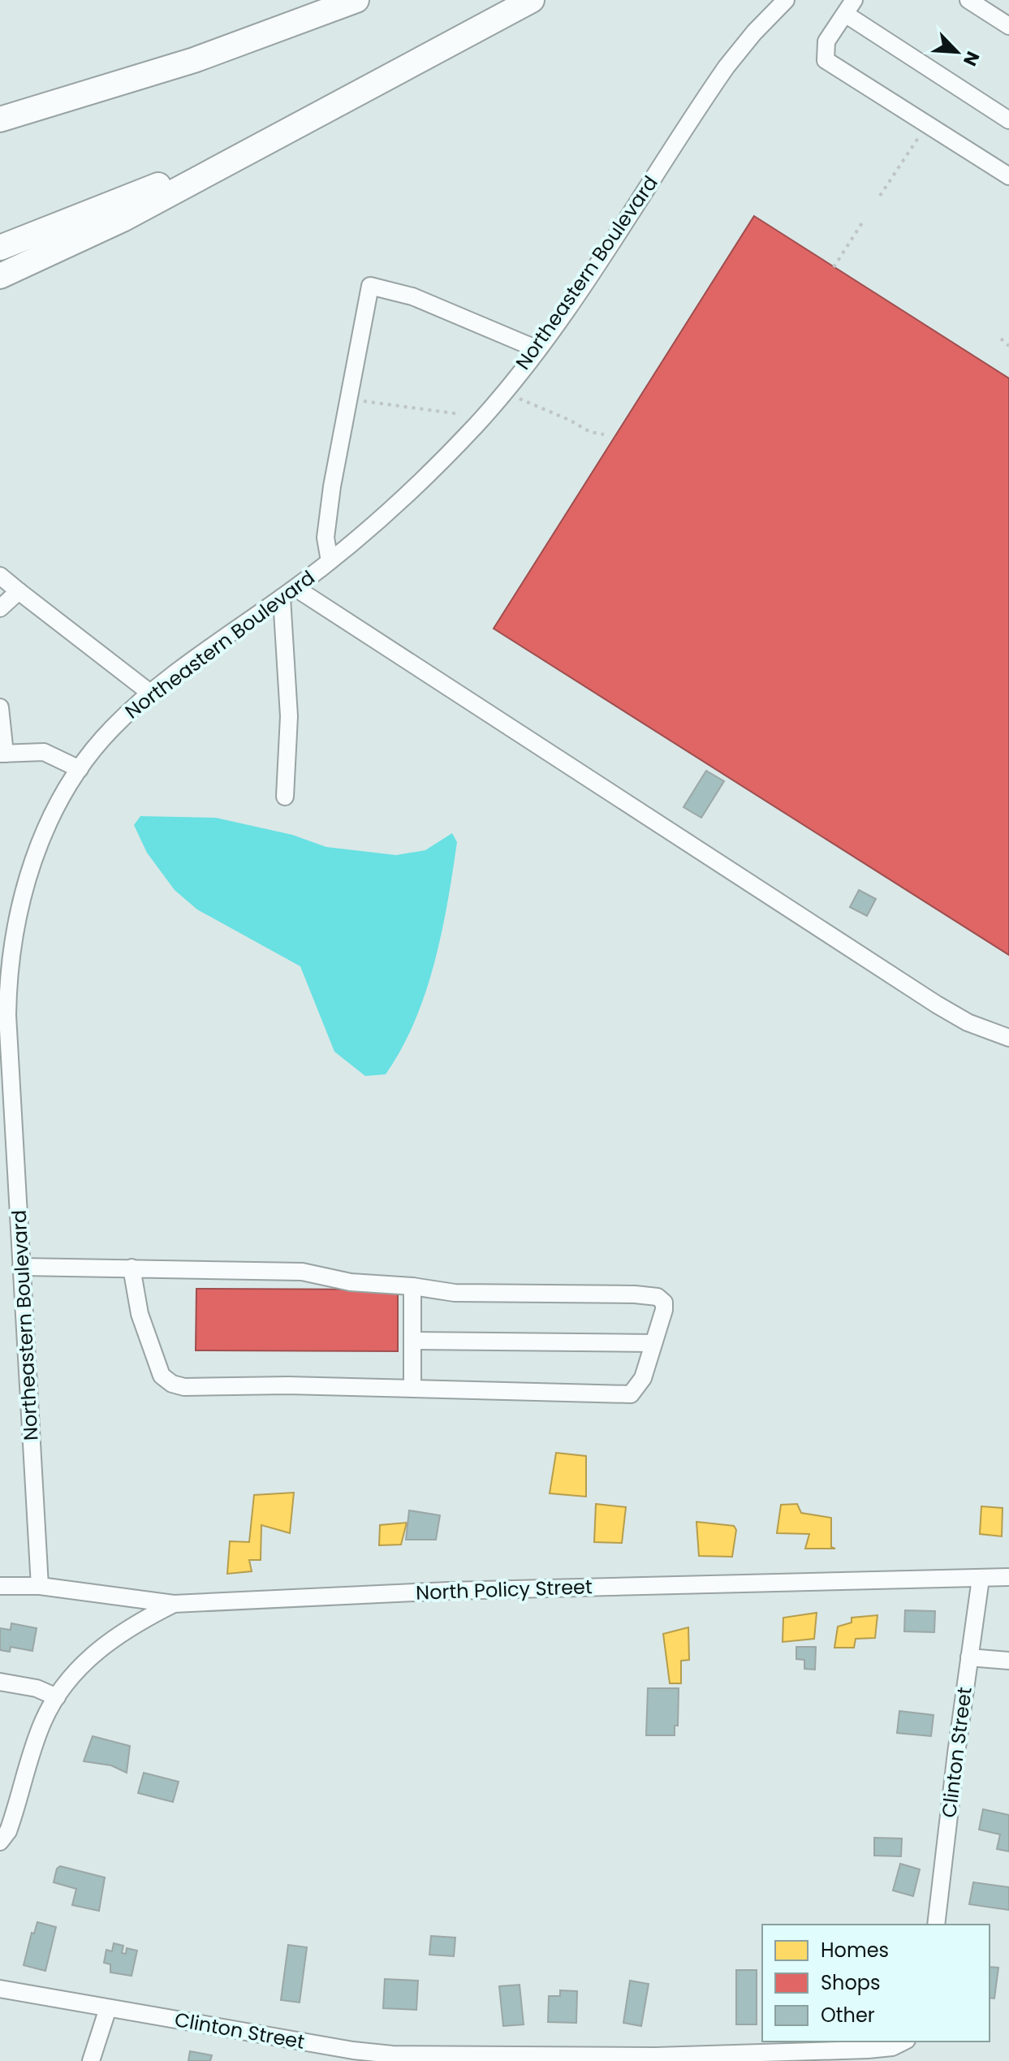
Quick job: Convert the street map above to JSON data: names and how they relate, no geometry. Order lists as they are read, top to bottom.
{
  "streets": {
    "street": ["Northeastern Boulevard", "North Policy Street", "Clinton Street"]
  },
  "crossings": [
    ["Northeastern Boulevard", "North Policy Street"],
    ["North Policy Street", "Clinton Street"]
  ],
  "legend": ["Homes", "Shops", "Other"],
  "north": "bottom right"
}
